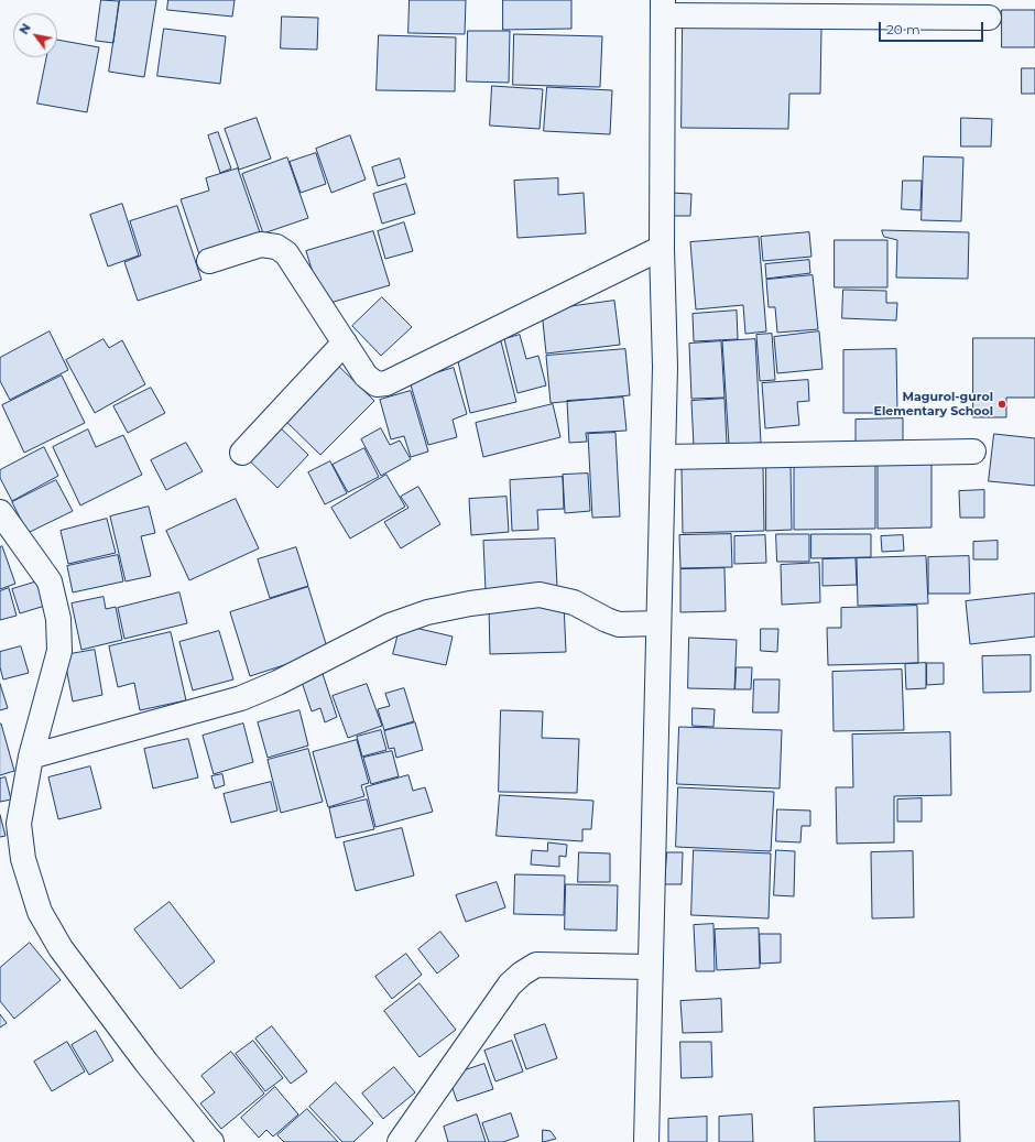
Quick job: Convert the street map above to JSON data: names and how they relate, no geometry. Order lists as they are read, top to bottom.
{
  "places": ["Magurol-gurol Elementary School"],
  "scale_bar": "20 m",
  "north": "top left"
}
